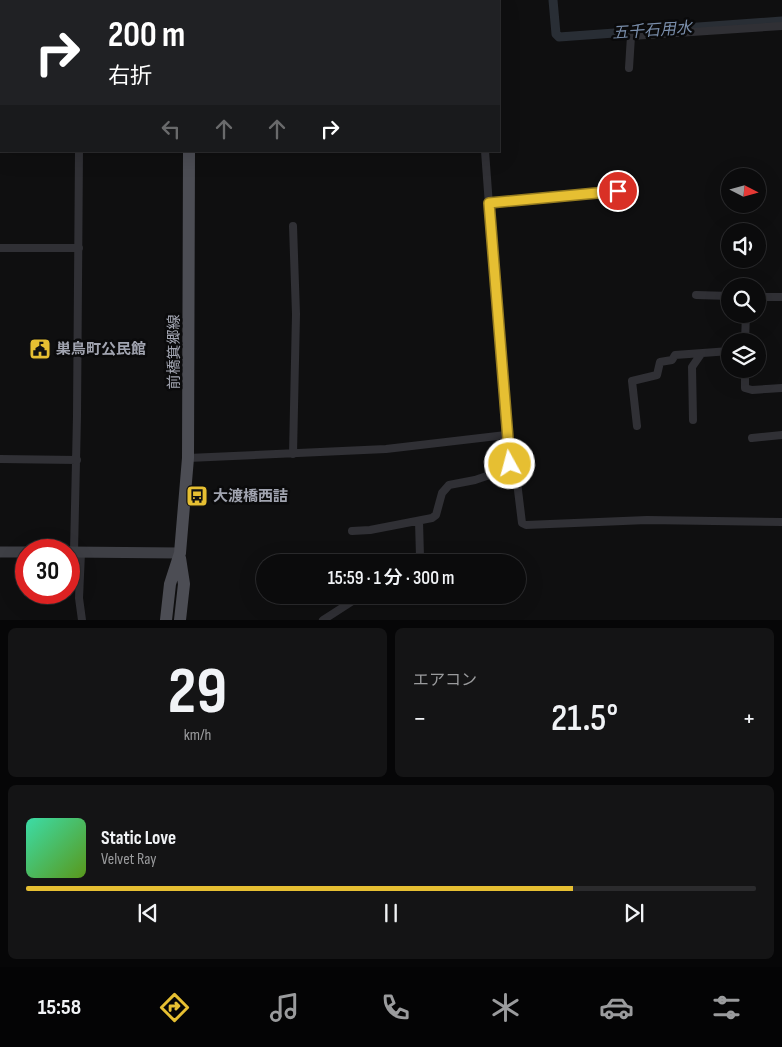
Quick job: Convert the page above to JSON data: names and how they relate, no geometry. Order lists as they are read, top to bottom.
{
  "streets": {
    "main road": ["前橋箕郷線"]
  },
  "water": ["五千石用水"],
  "places": {
    "public building": ["巣鳥町公民館"],
    "bus stop": ["大渡橋西詰"]
  },
  "north": "right",
  "page": {
    "turn": ["200 m", "右折"],
    "limit": "30",
    "trip": "15:59 · 1 分 · 300 m",
    "tile": [
      ["29", "km/h"],
      "エアコン"
    ],
    "heat": ["−", "21.5°", "+"],
    "song": ["Static Love", "Velvet Ray"],
    "tabs": "15:58"
  }
}
